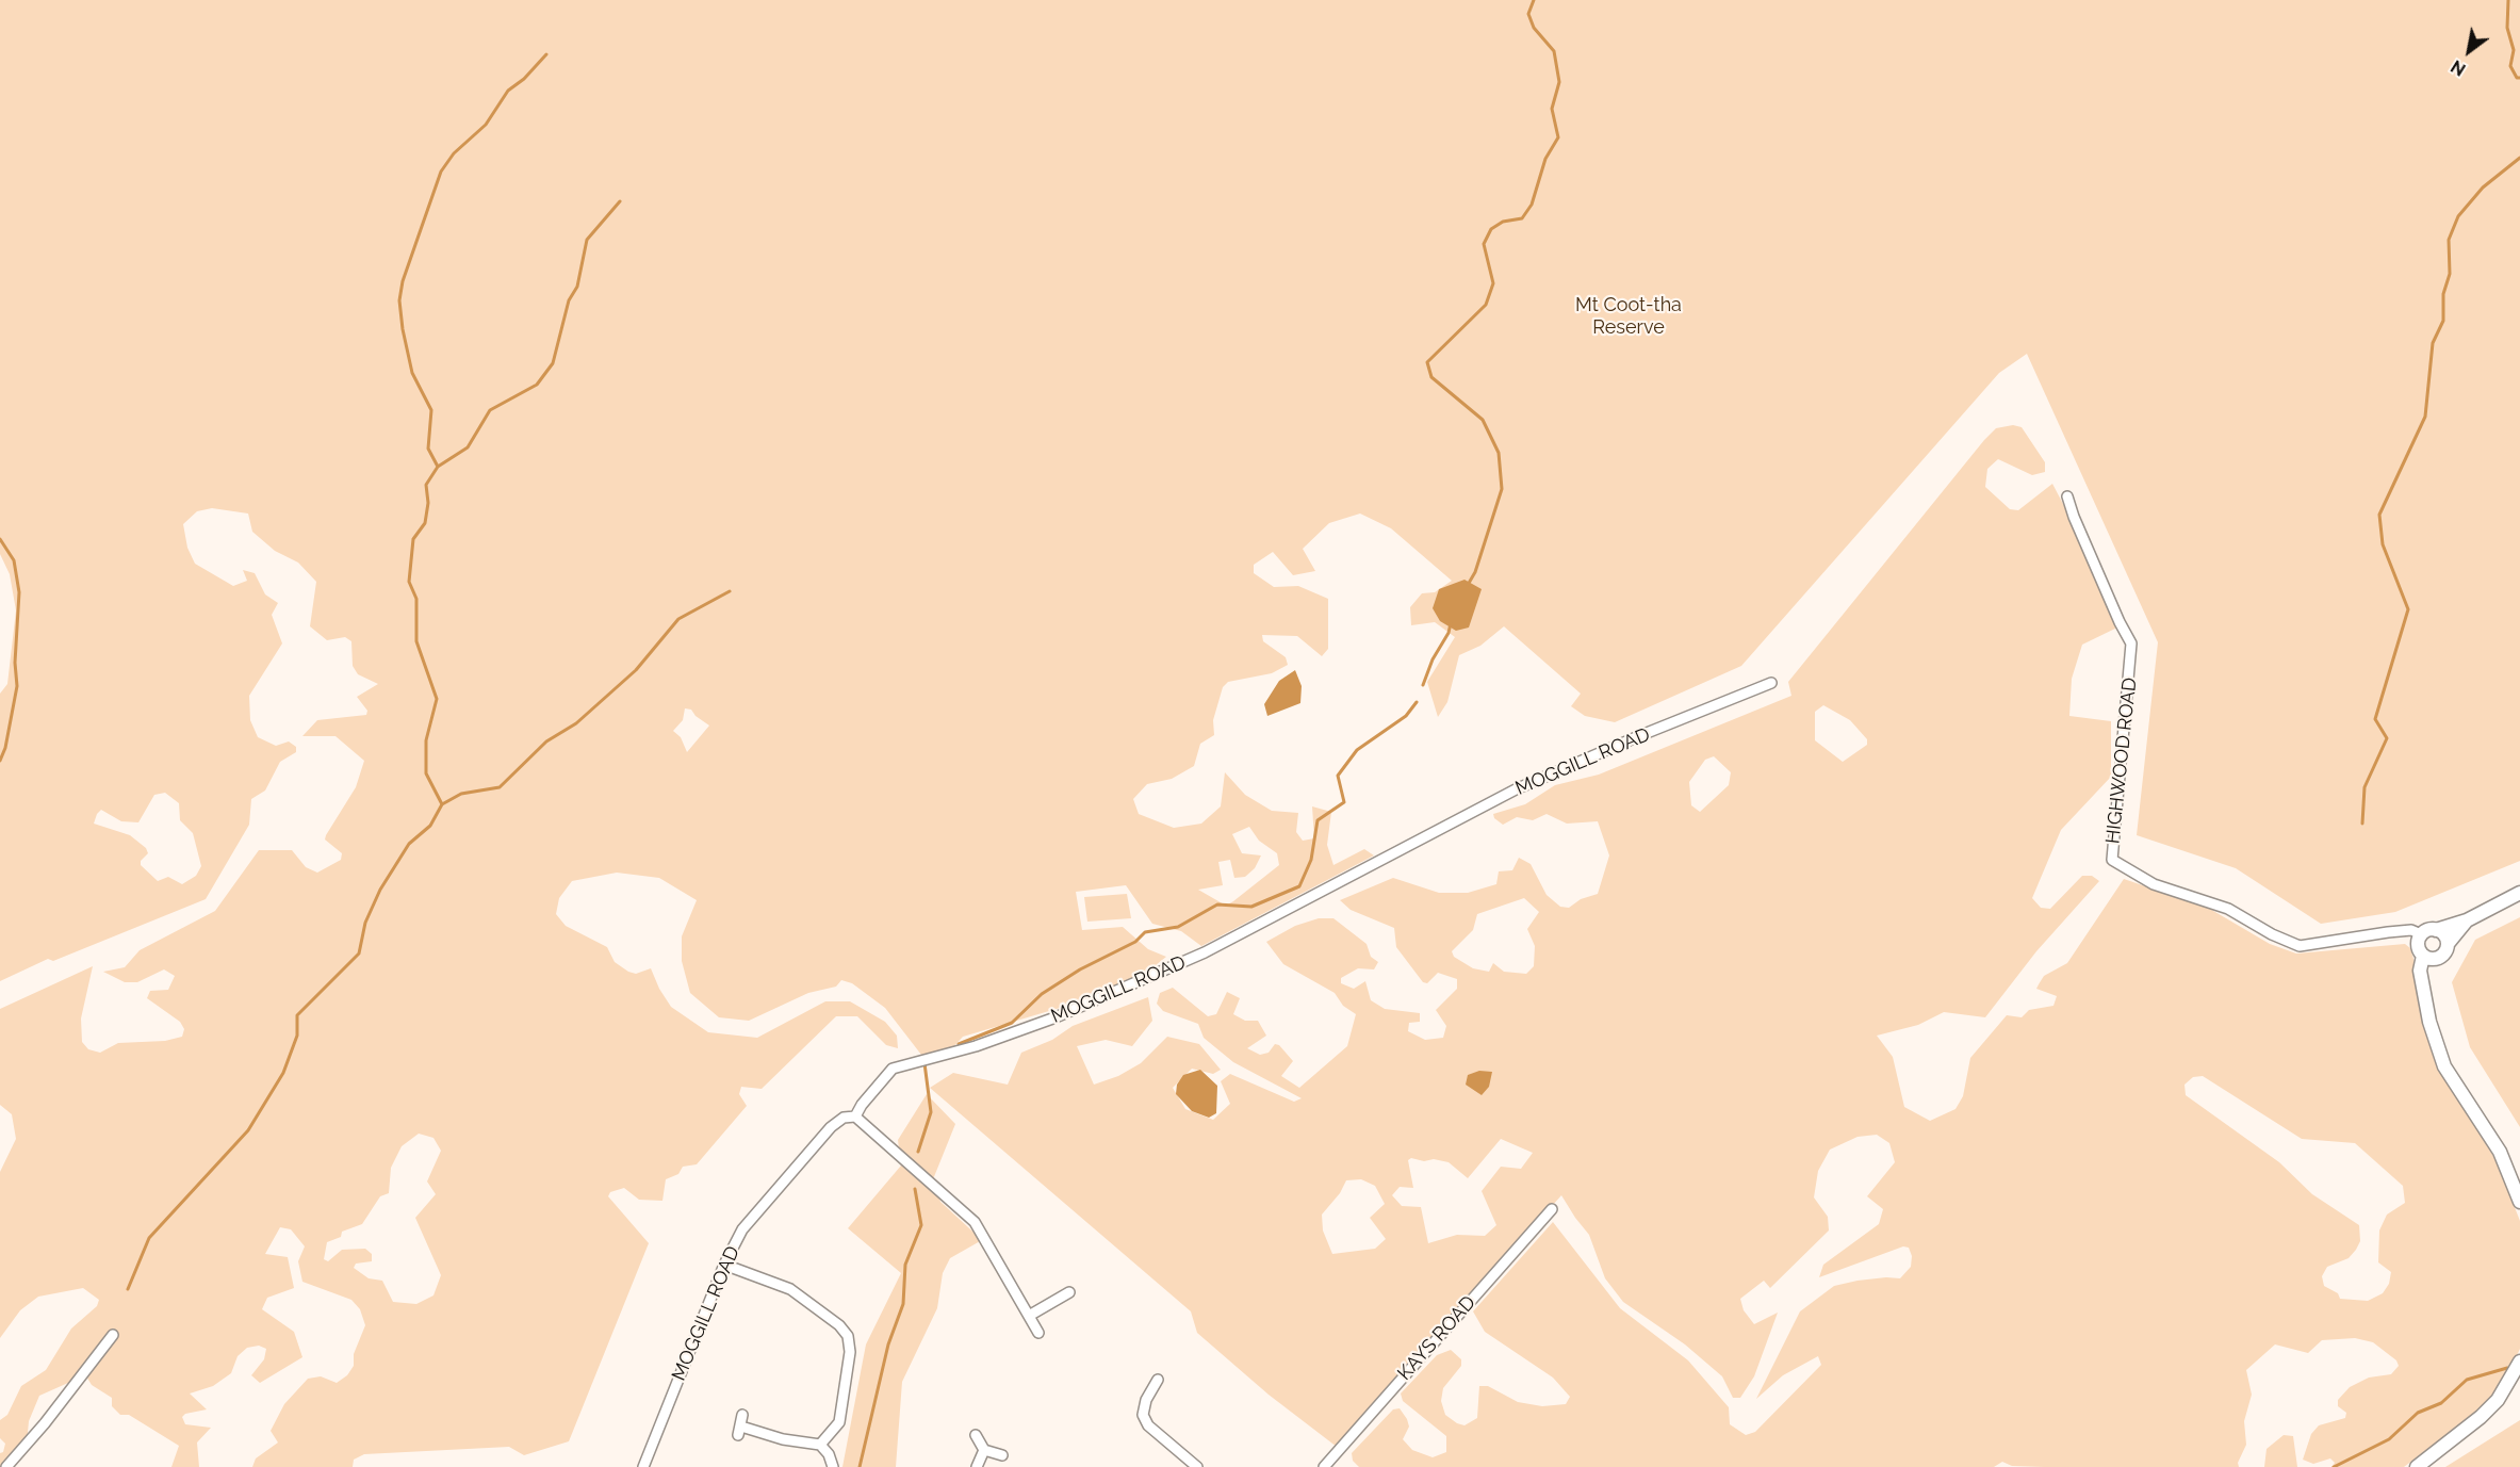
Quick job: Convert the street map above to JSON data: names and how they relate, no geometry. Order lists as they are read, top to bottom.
{
  "streets": {
    "street": ["HIGHWOOD ROAD", "MOGGILL ROAD", "KAYS ROAD"]
  },
  "parks": ["Mt Coot-tha Reserve"],
  "north": "bottom left"
}
